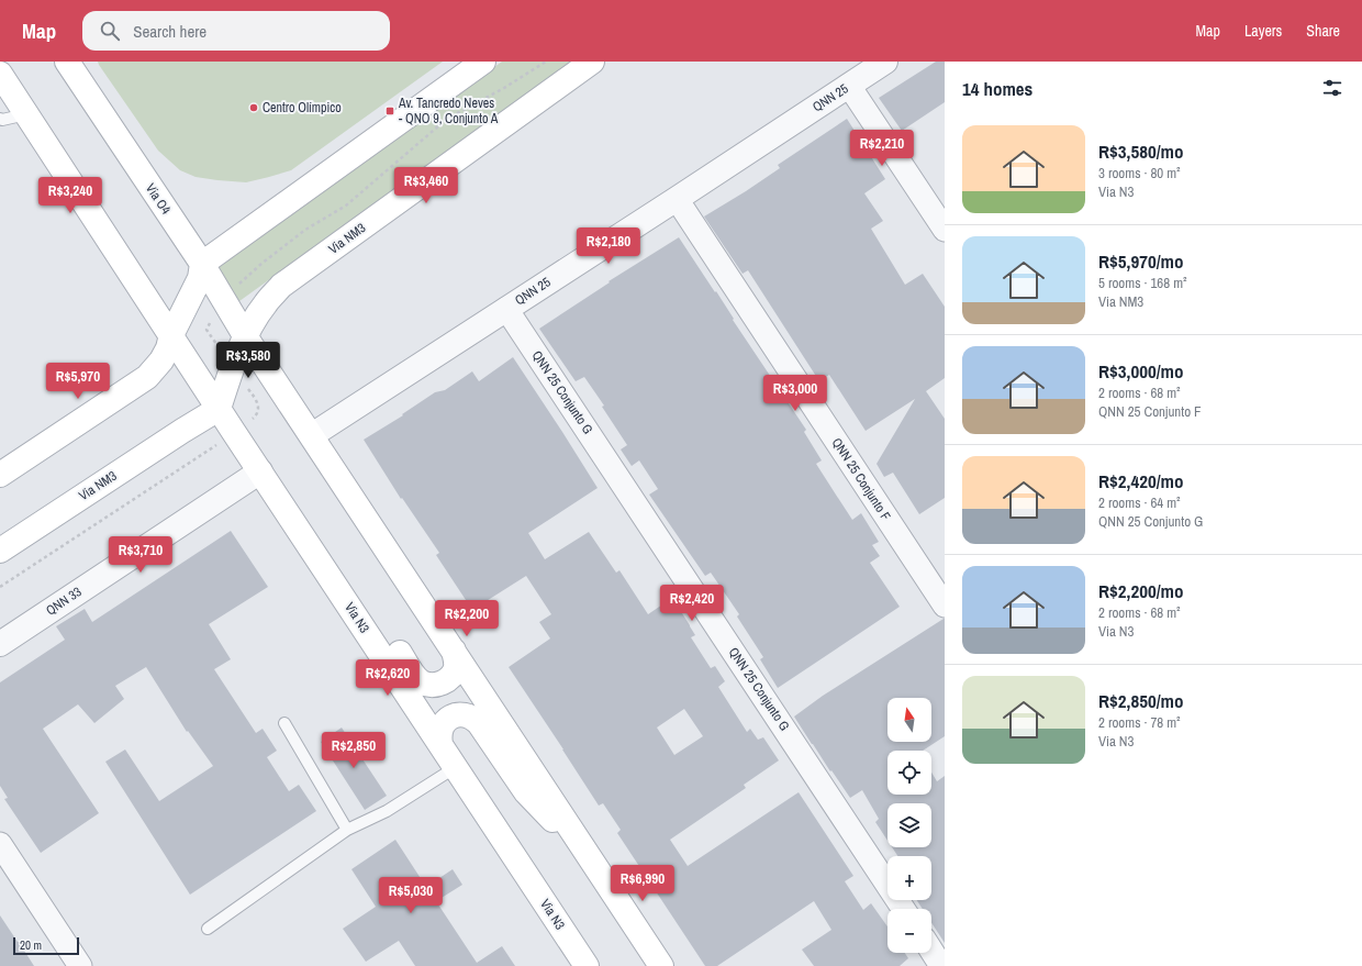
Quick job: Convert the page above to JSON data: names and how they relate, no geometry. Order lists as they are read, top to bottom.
{
  "streets": {
    "main road": ["Via O4", "Via NM3", "Via N3"],
    "street": [
      "QNN 25",
      "QNN 25 Conjunto G",
      "QNN 25 Conjunto F",
      "QNN 33"
    ]
  },
  "crossings": [
    ["QNN 25", "QNN 25 Conjunto G"],
    ["QNN 25", "QNN 25 Conjunto F"],
    ["Via O4", "Via NM3"],
    ["Via NM3", "Via N3"],
    ["QNN 33", "Via N3"]
  ],
  "places": {
    "other": ["Centro Olímpico"],
    "transit": ["Av. Tancredo Neves - QNO 9, Conjunto A"]
  },
  "scale_bar": "20 m",
  "north": "top",
  "page": {
    "header": "Map",
    "search": "Search here",
    "nav": ["Map", "Layers", "Share"],
    "heading": "14 homes",
    "list": [
      {
        "name": "R$3,580/mo",
        "note": "3 rooms · 80 m² · Via N3"
      },
      {
        "name": "R$5,970/mo",
        "note": "5 rooms · 168 m² · Via NM3"
      },
      {
        "name": "R$3,000/mo",
        "note": "2 rooms · 68 m² · QNN 25 Conjunto F"
      },
      {
        "name": "R$2,420/mo",
        "note": "2 rooms · 64 m² · QNN 25 Conjunto G"
      },
      {
        "name": "R$2,200/mo",
        "note": "2 rooms · 68 m² · Via N3"
      },
      {
        "name": "R$2,850/mo",
        "note": "2 rooms · 78 m² · Via N3"
      }
    ],
    "price": [
      "R$2,210",
      "R$3,460",
      "R$3,240",
      "R$2,180",
      "R$3,580",
      "R$5,970",
      "R$3,000",
      "R$3,710",
      "R$2,420",
      "R$2,200",
      "R$2,620",
      "R$2,850",
      "R$6,990",
      "R$5,030"
    ],
    "map_buttons": ["+", "−"],
    "scale": "20 m"
  }
}
